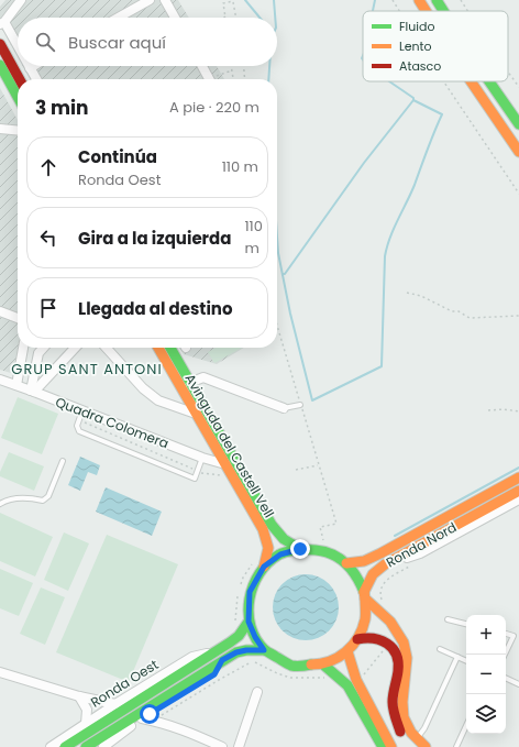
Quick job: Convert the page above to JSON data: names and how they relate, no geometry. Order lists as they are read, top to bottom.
{
  "streets": {
    "main road": ["Avinguda del Castell Vell", "Ronda Nord", "Ronda Oest"],
    "street": ["Quadra Colomera"]
  },
  "crossings": [
    ["Quadra Colomera", "Avinguda del Castell Vell"],
    ["Avinguda del Castell Vell", "Ronda Nord"],
    ["Avinguda del Castell Vell", "Ronda Oest"],
    ["Ronda Nord", "Ronda Oest"]
  ],
  "districts": ["GRUP SANT ANTONI"],
  "legend": ["Fluido", "Lento", "Atasco"],
  "page": {
    "search": "Buscar aquí",
    "heading": ["3 min", "A pie · 220 m"],
    "list": [
      ["Continúa", "Ronda Oest", "110 m"],
      ["Gira a la izquierda", "110 m"],
      "Llegada al destino"
    ],
    "map_buttons": ["+", "−"]
  }
}
